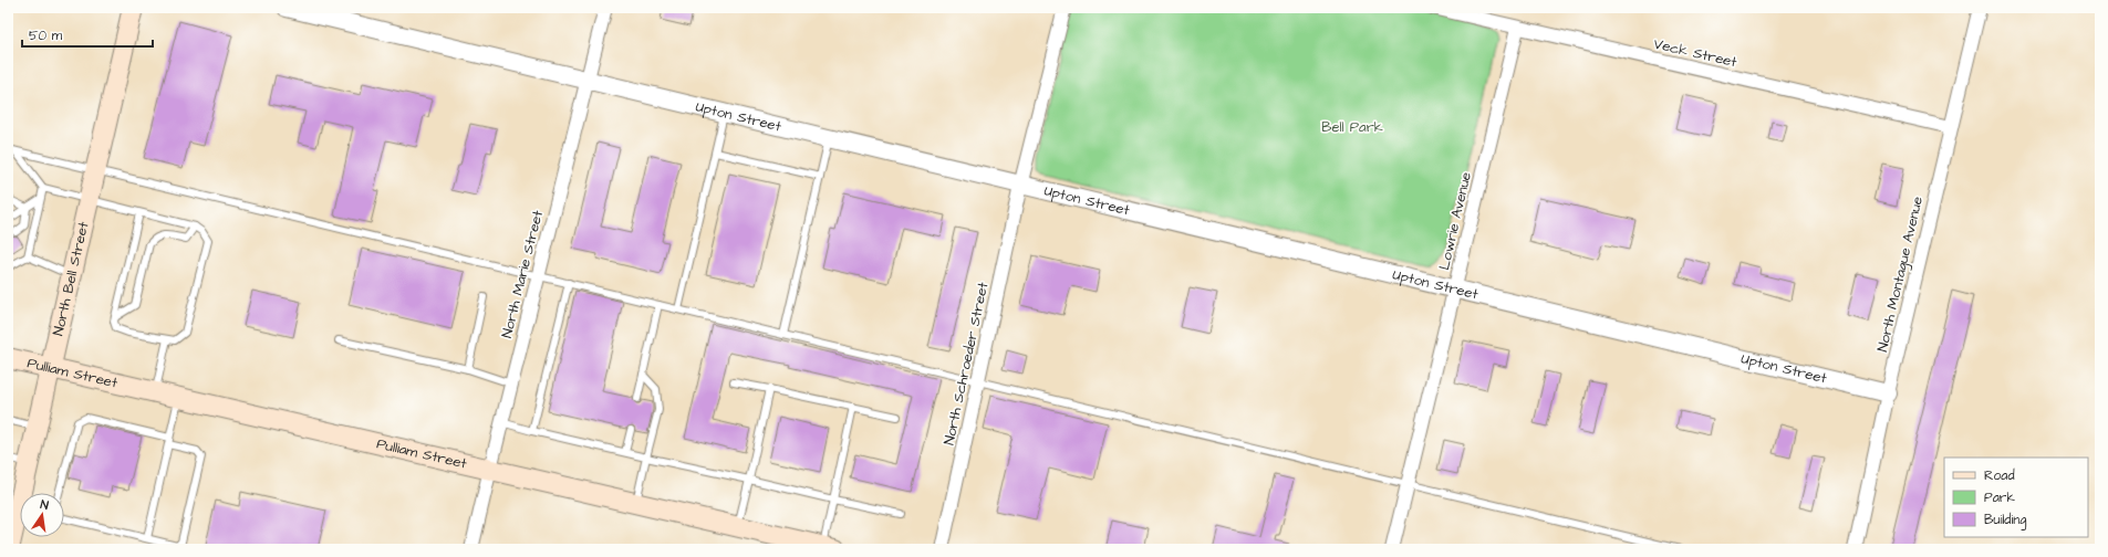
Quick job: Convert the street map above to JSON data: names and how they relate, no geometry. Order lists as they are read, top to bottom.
{
  "streets": {
    "main road": ["North Bell Street", "Pulliam Street"],
    "street": [
      "Veck Street",
      "Upton Street",
      "Lowrie Avenue",
      "North Marie Street",
      "North Montague Avenue",
      "North Schroeder Street"
    ]
  },
  "crossings": [
    ["Veck Street", "Lowrie Avenue"],
    ["Veck Street", "North Montague Avenue"],
    ["Upton Street", "Lowrie Avenue"],
    ["Upton Street", "North Marie Street"],
    ["Upton Street", "North Montague Avenue"],
    ["Upton Street", "North Schroeder Street"],
    ["North Marie Street", "Pulliam Street"],
    ["North Bell Street", "Pulliam Street"]
  ],
  "parks": ["Bell Park"],
  "legend": ["Road", "Park", "Building"],
  "scale_bar": "50 m",
  "north": "top"
}
